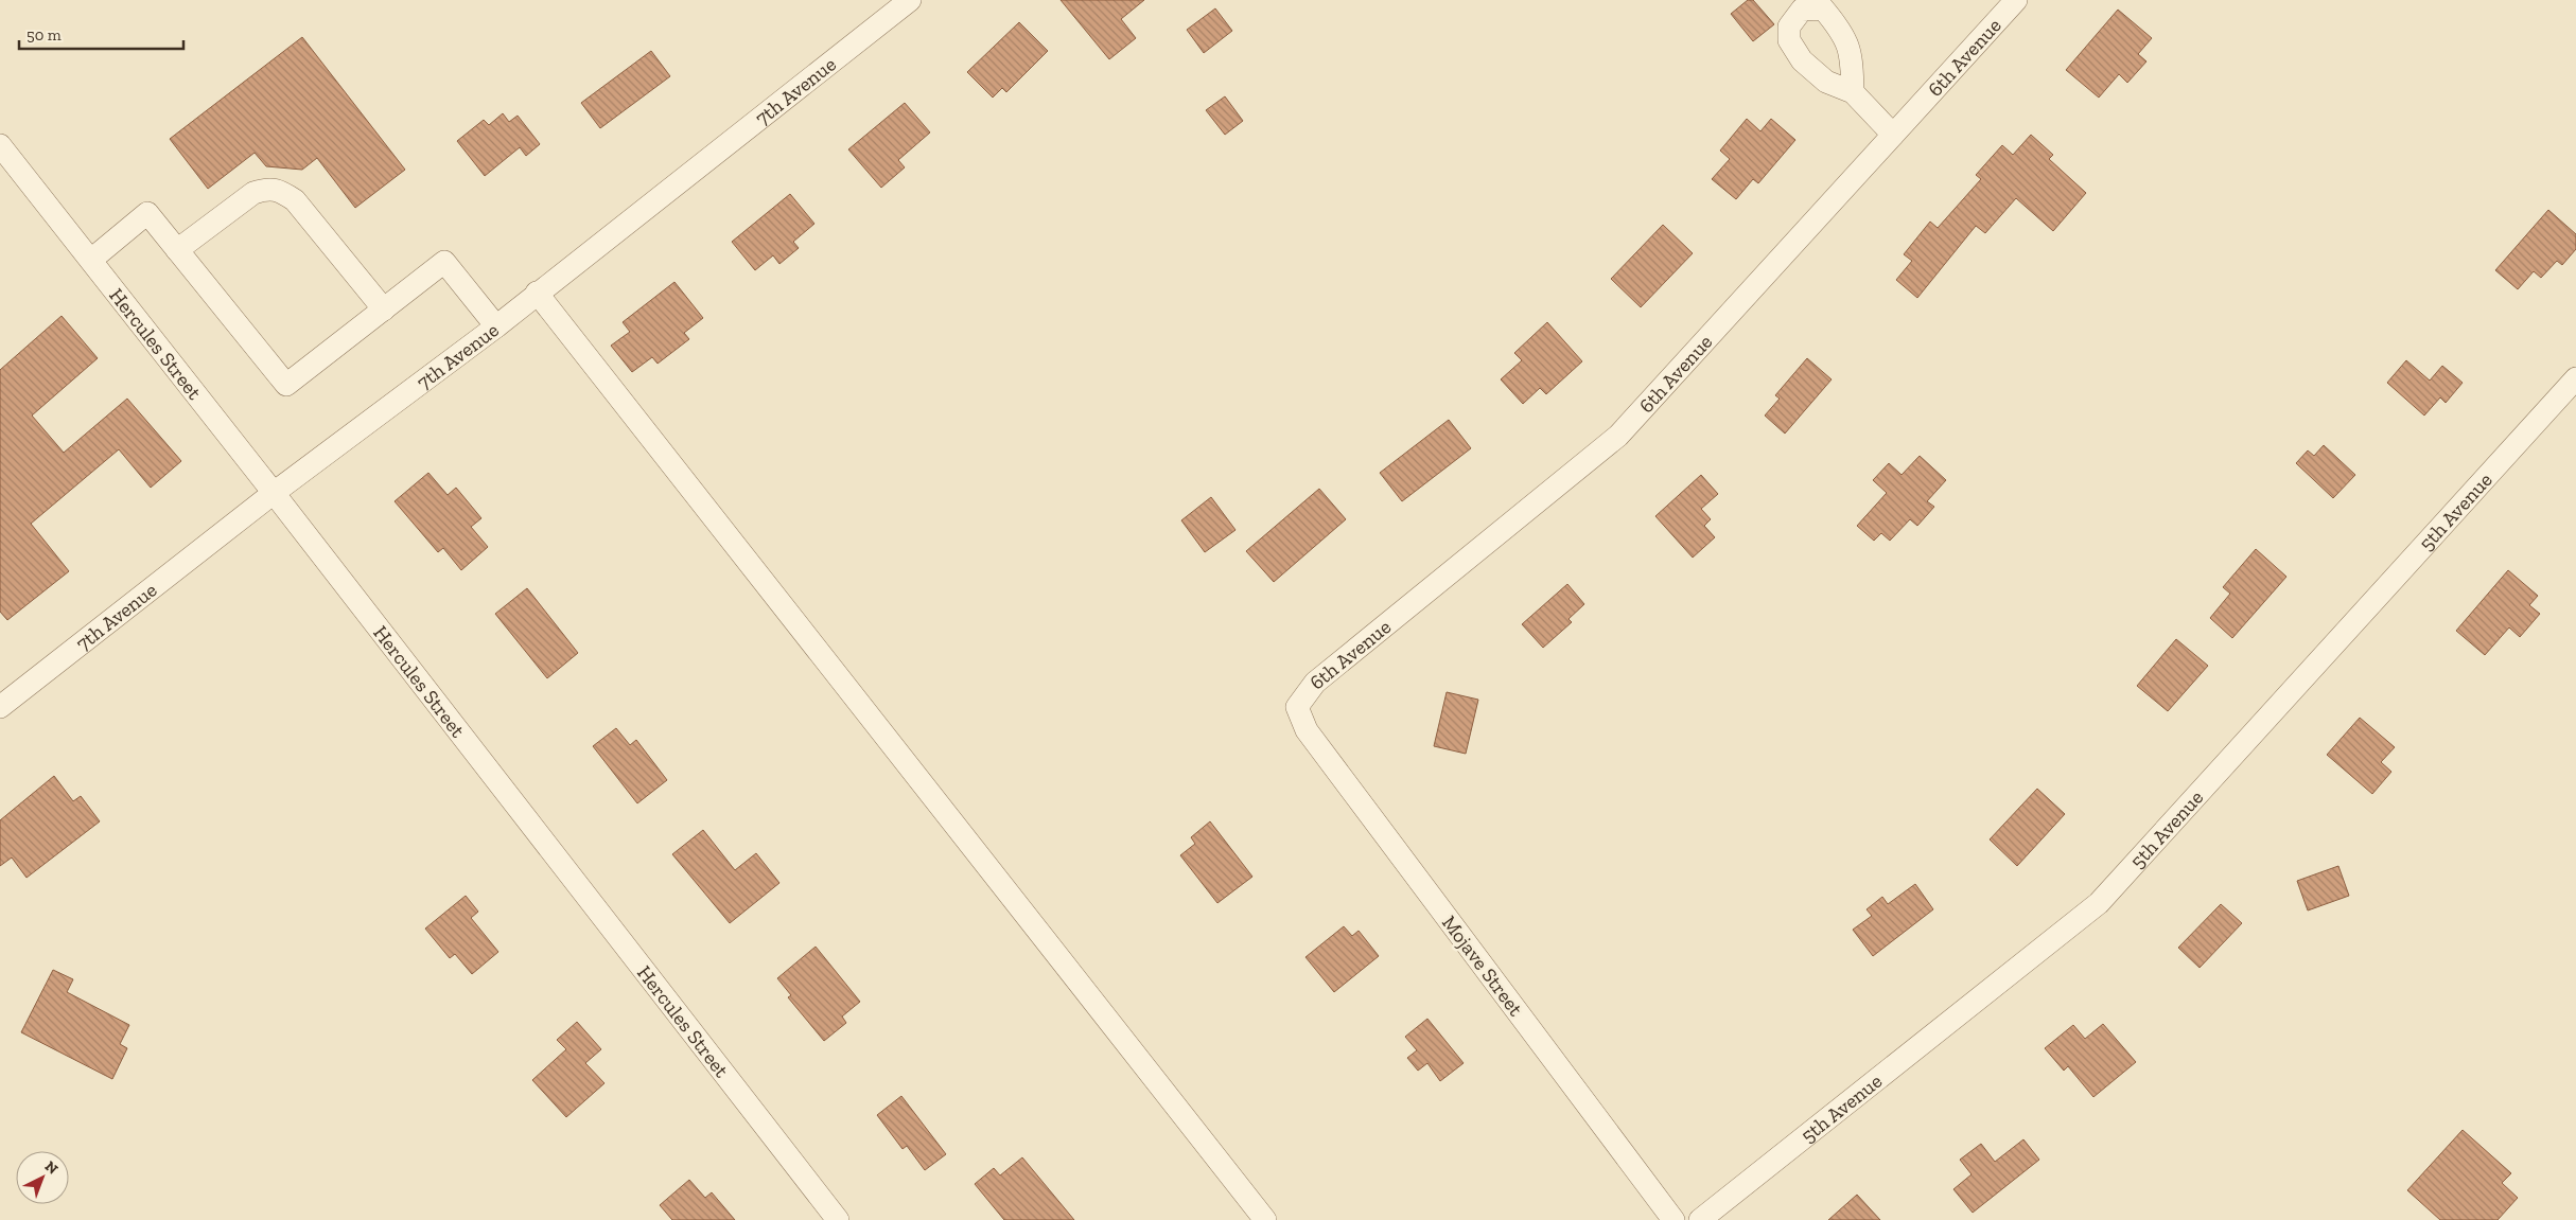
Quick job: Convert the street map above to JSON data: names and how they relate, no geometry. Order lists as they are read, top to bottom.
{
  "streets": {
    "street": [
      "6th Avenue",
      "7th Avenue",
      "Hercules Street",
      "5th Avenue",
      "Mojave Street"
    ]
  },
  "crossings": [
    ["6th Avenue", "Mojave Street"],
    ["7th Avenue", "Hercules Street"]
  ],
  "scale_bar": "50 m",
  "north": "top right"
}
